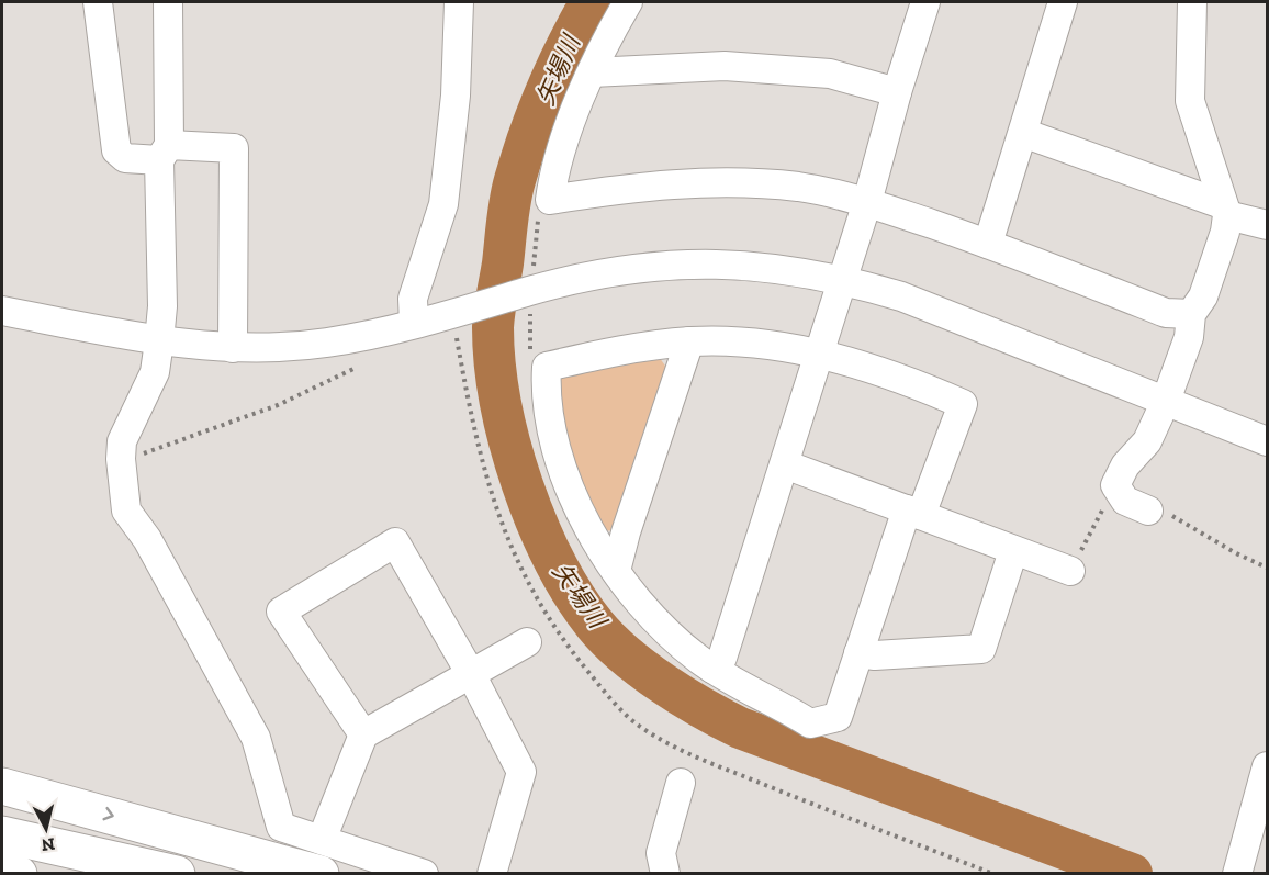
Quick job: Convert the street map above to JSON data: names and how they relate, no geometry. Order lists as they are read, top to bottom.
{
  "water": ["矢場川"],
  "north": "bottom"
}
